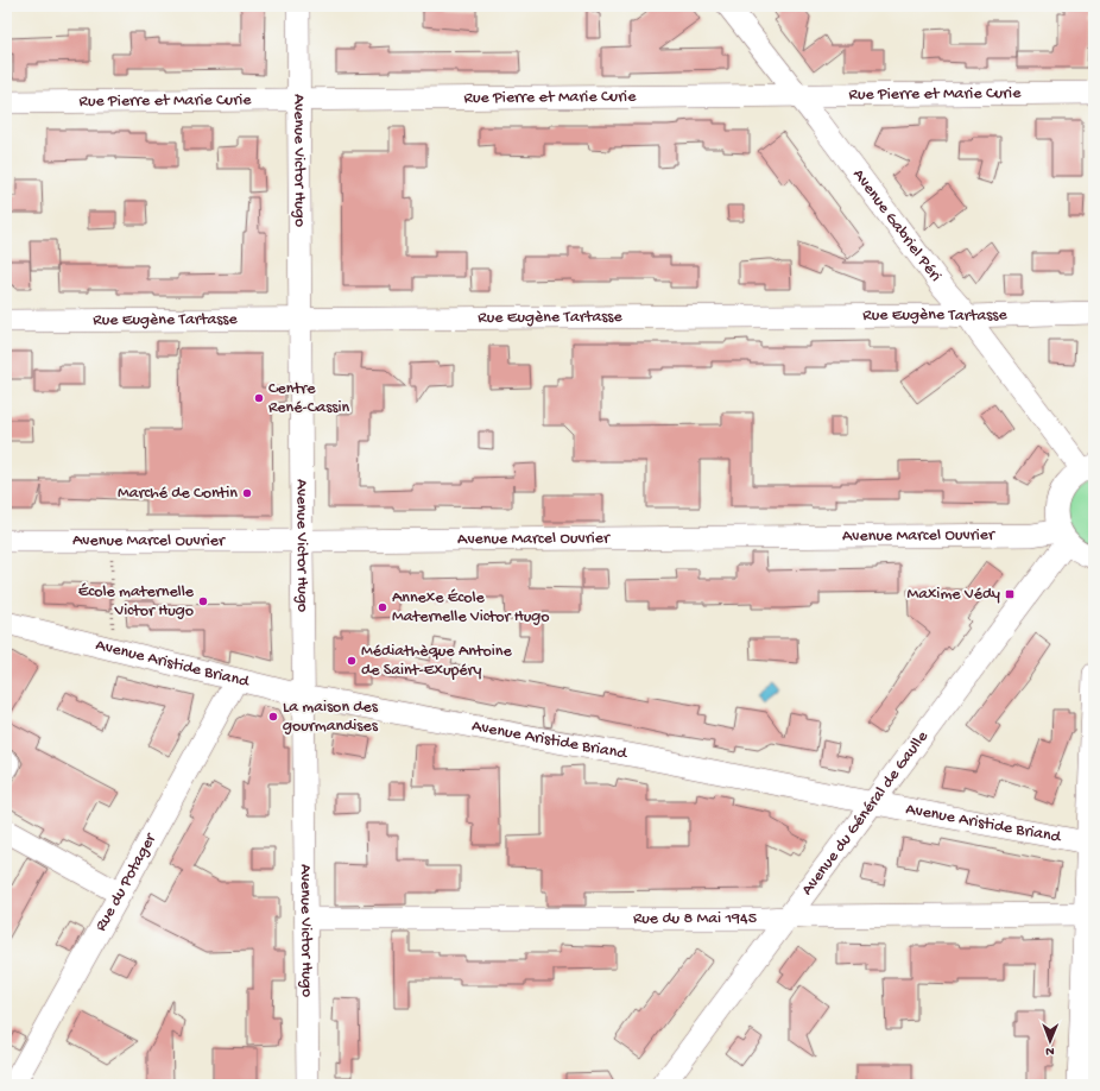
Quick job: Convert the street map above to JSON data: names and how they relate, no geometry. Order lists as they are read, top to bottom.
{
  "streets": {
    "street": [
      "Rue Pierre et Marie Curie",
      "Avenue Victor Hugo",
      "Avenue Gabriel Péri",
      "Rue Eugène Tartasse",
      "Avenue Marcel Ouvrier",
      "Avenue Aristide Briand",
      "Avenue du Général de Gaulle",
      "Rue du Potager",
      "Rue du 8 Mai 1945"
    ]
  },
  "crossings": [
    ["Rue Pierre et Marie Curie", "Avenue Victor Hugo"],
    ["Rue Pierre et Marie Curie", "Avenue Gabriel Péri"],
    ["Avenue Victor Hugo", "Rue Eugène Tartasse"],
    ["Avenue Victor Hugo", "Avenue Marcel Ouvrier"],
    ["Avenue Victor Hugo", "Avenue Aristide Briand"],
    ["Avenue Victor Hugo", "Rue du 8 Mai 1945"],
    ["Avenue Gabriel Péri", "Rue Eugène Tartasse"],
    ["Avenue Marcel Ouvrier", "Avenue du Général de Gaulle"],
    ["Avenue Aristide Briand", "Avenue du Général de Gaulle"],
    ["Avenue Aristide Briand", "Rue du Potager"],
    ["Avenue du Général de Gaulle", "Rue du 8 Mai 1945"]
  ],
  "places": {
    "other": [
      "Centre René-Cassin",
      "Marché de Contin",
      "École maternelle Victor Hugo",
      "Annexe École Maternelle Victor Hugo",
      "Médiathèque Antoine de Saint-Exupéry",
      "La maison des gourmandises"
    ],
    "transit": ["Maxime Védy"]
  },
  "north": "bottom"
}
